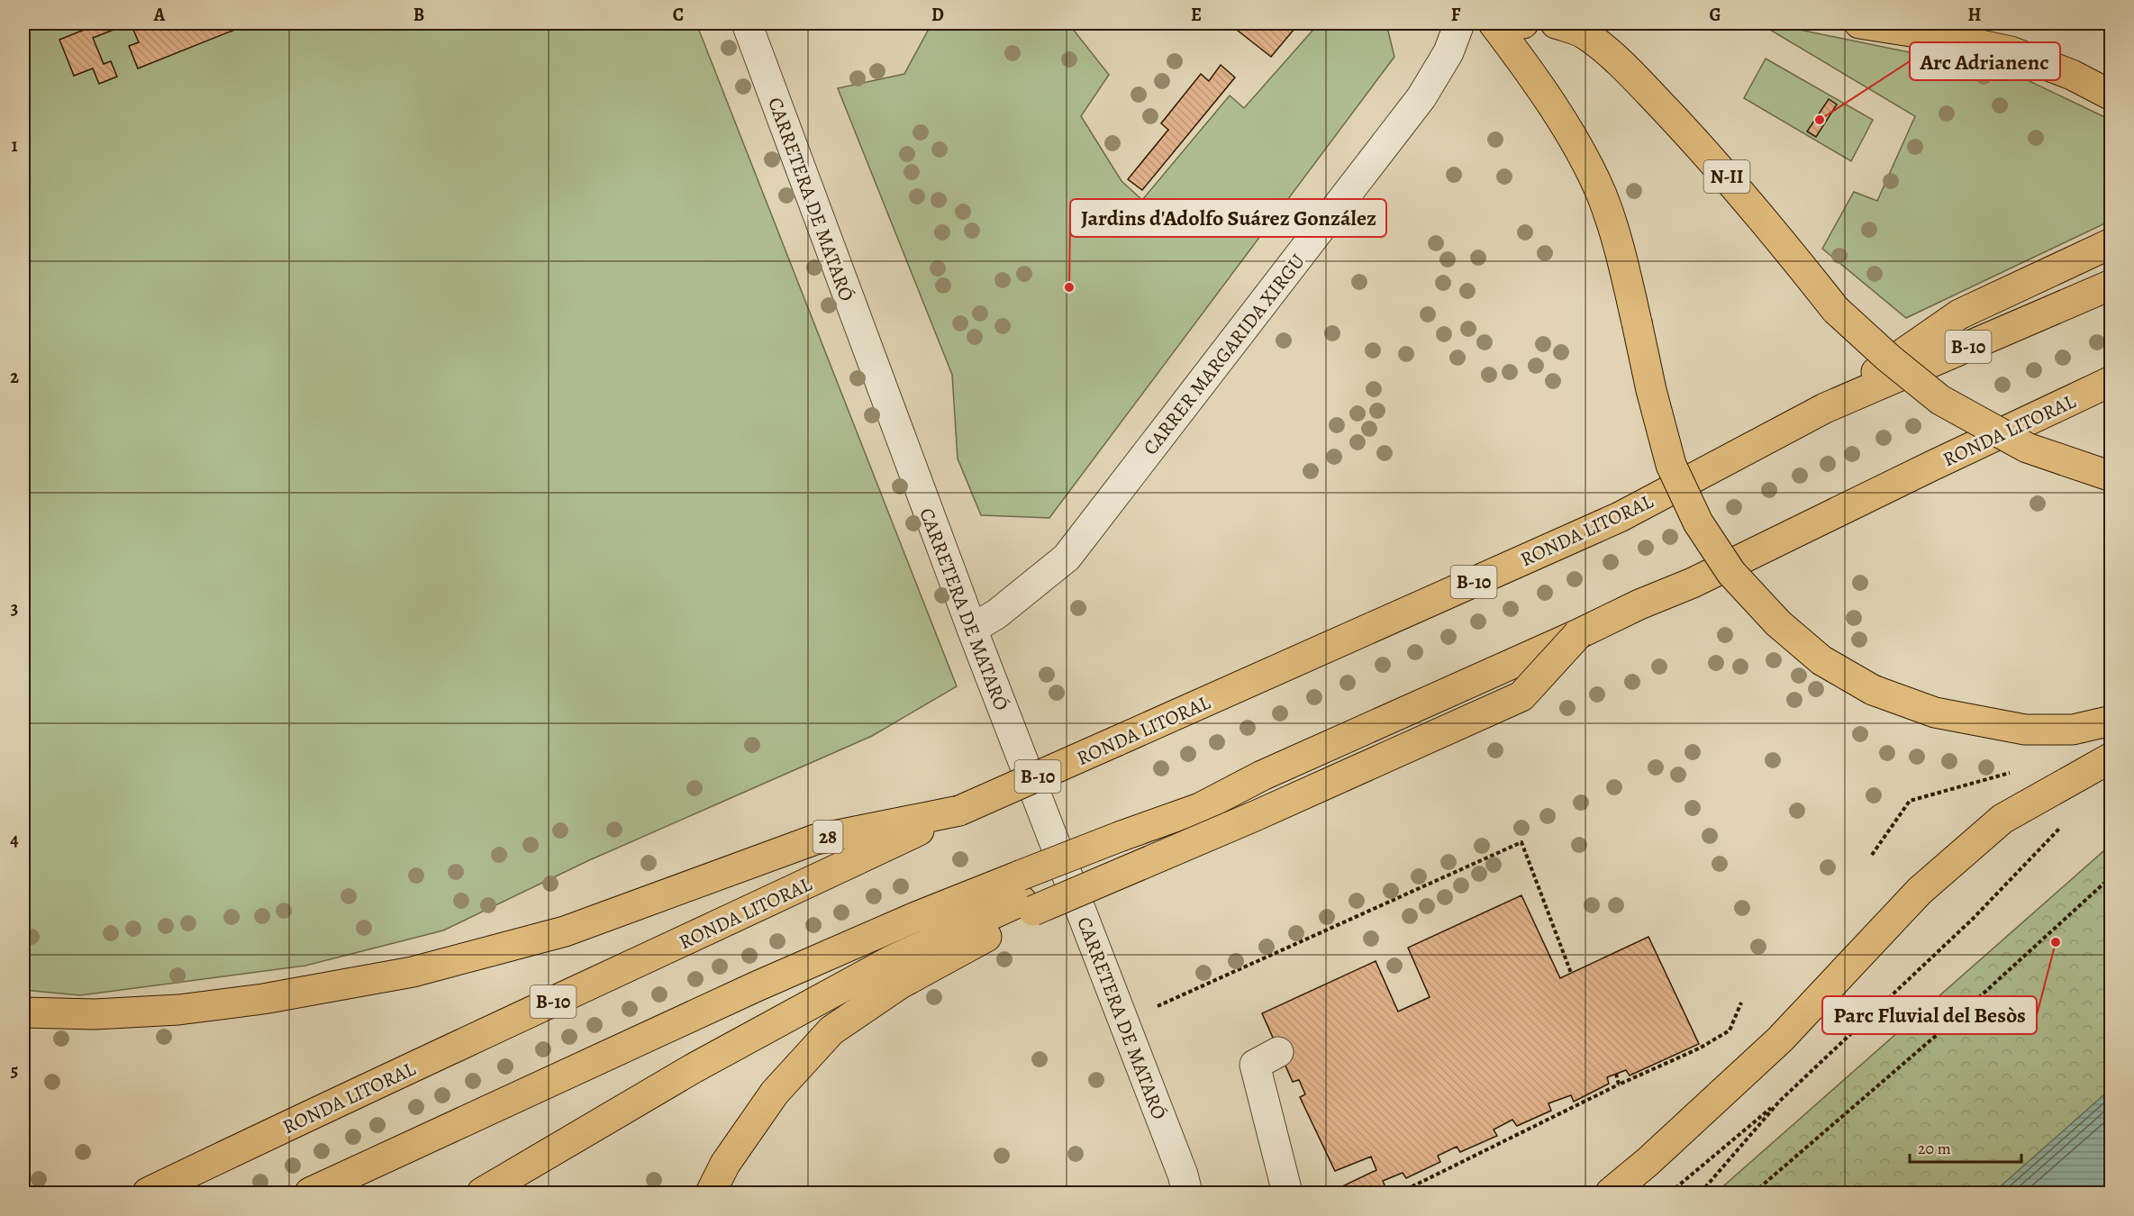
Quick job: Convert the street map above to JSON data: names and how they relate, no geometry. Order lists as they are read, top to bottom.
{
  "streets": {
    "main road": [
      "N-II",
      "B-10",
      "RONDA LITORAL",
      "28"
    ],
    "street": ["CARRETERA DE MATARÓ", "CARRER MARGARIDA XIRGU"]
  },
  "crossings": [
    ["CARRETERA DE MATARÓ", "CARRER MARGARIDA XIRGU"],
    ["RONDA LITORAL", "28"]
  ],
  "places": ["Arc Adrianenc", "Jardins d'Adolfo Suárez González", "Parc Fluvial del Besòs"],
  "scale_bar": "20 m",
  "grid": {
    "columns": [
      "A",
      "B",
      "C",
      "D",
      "E",
      "F",
      "G",
      "H"
    ],
    "rows": [
      "1",
      "2",
      "3",
      "4",
      "5"
    ]
  }
}
